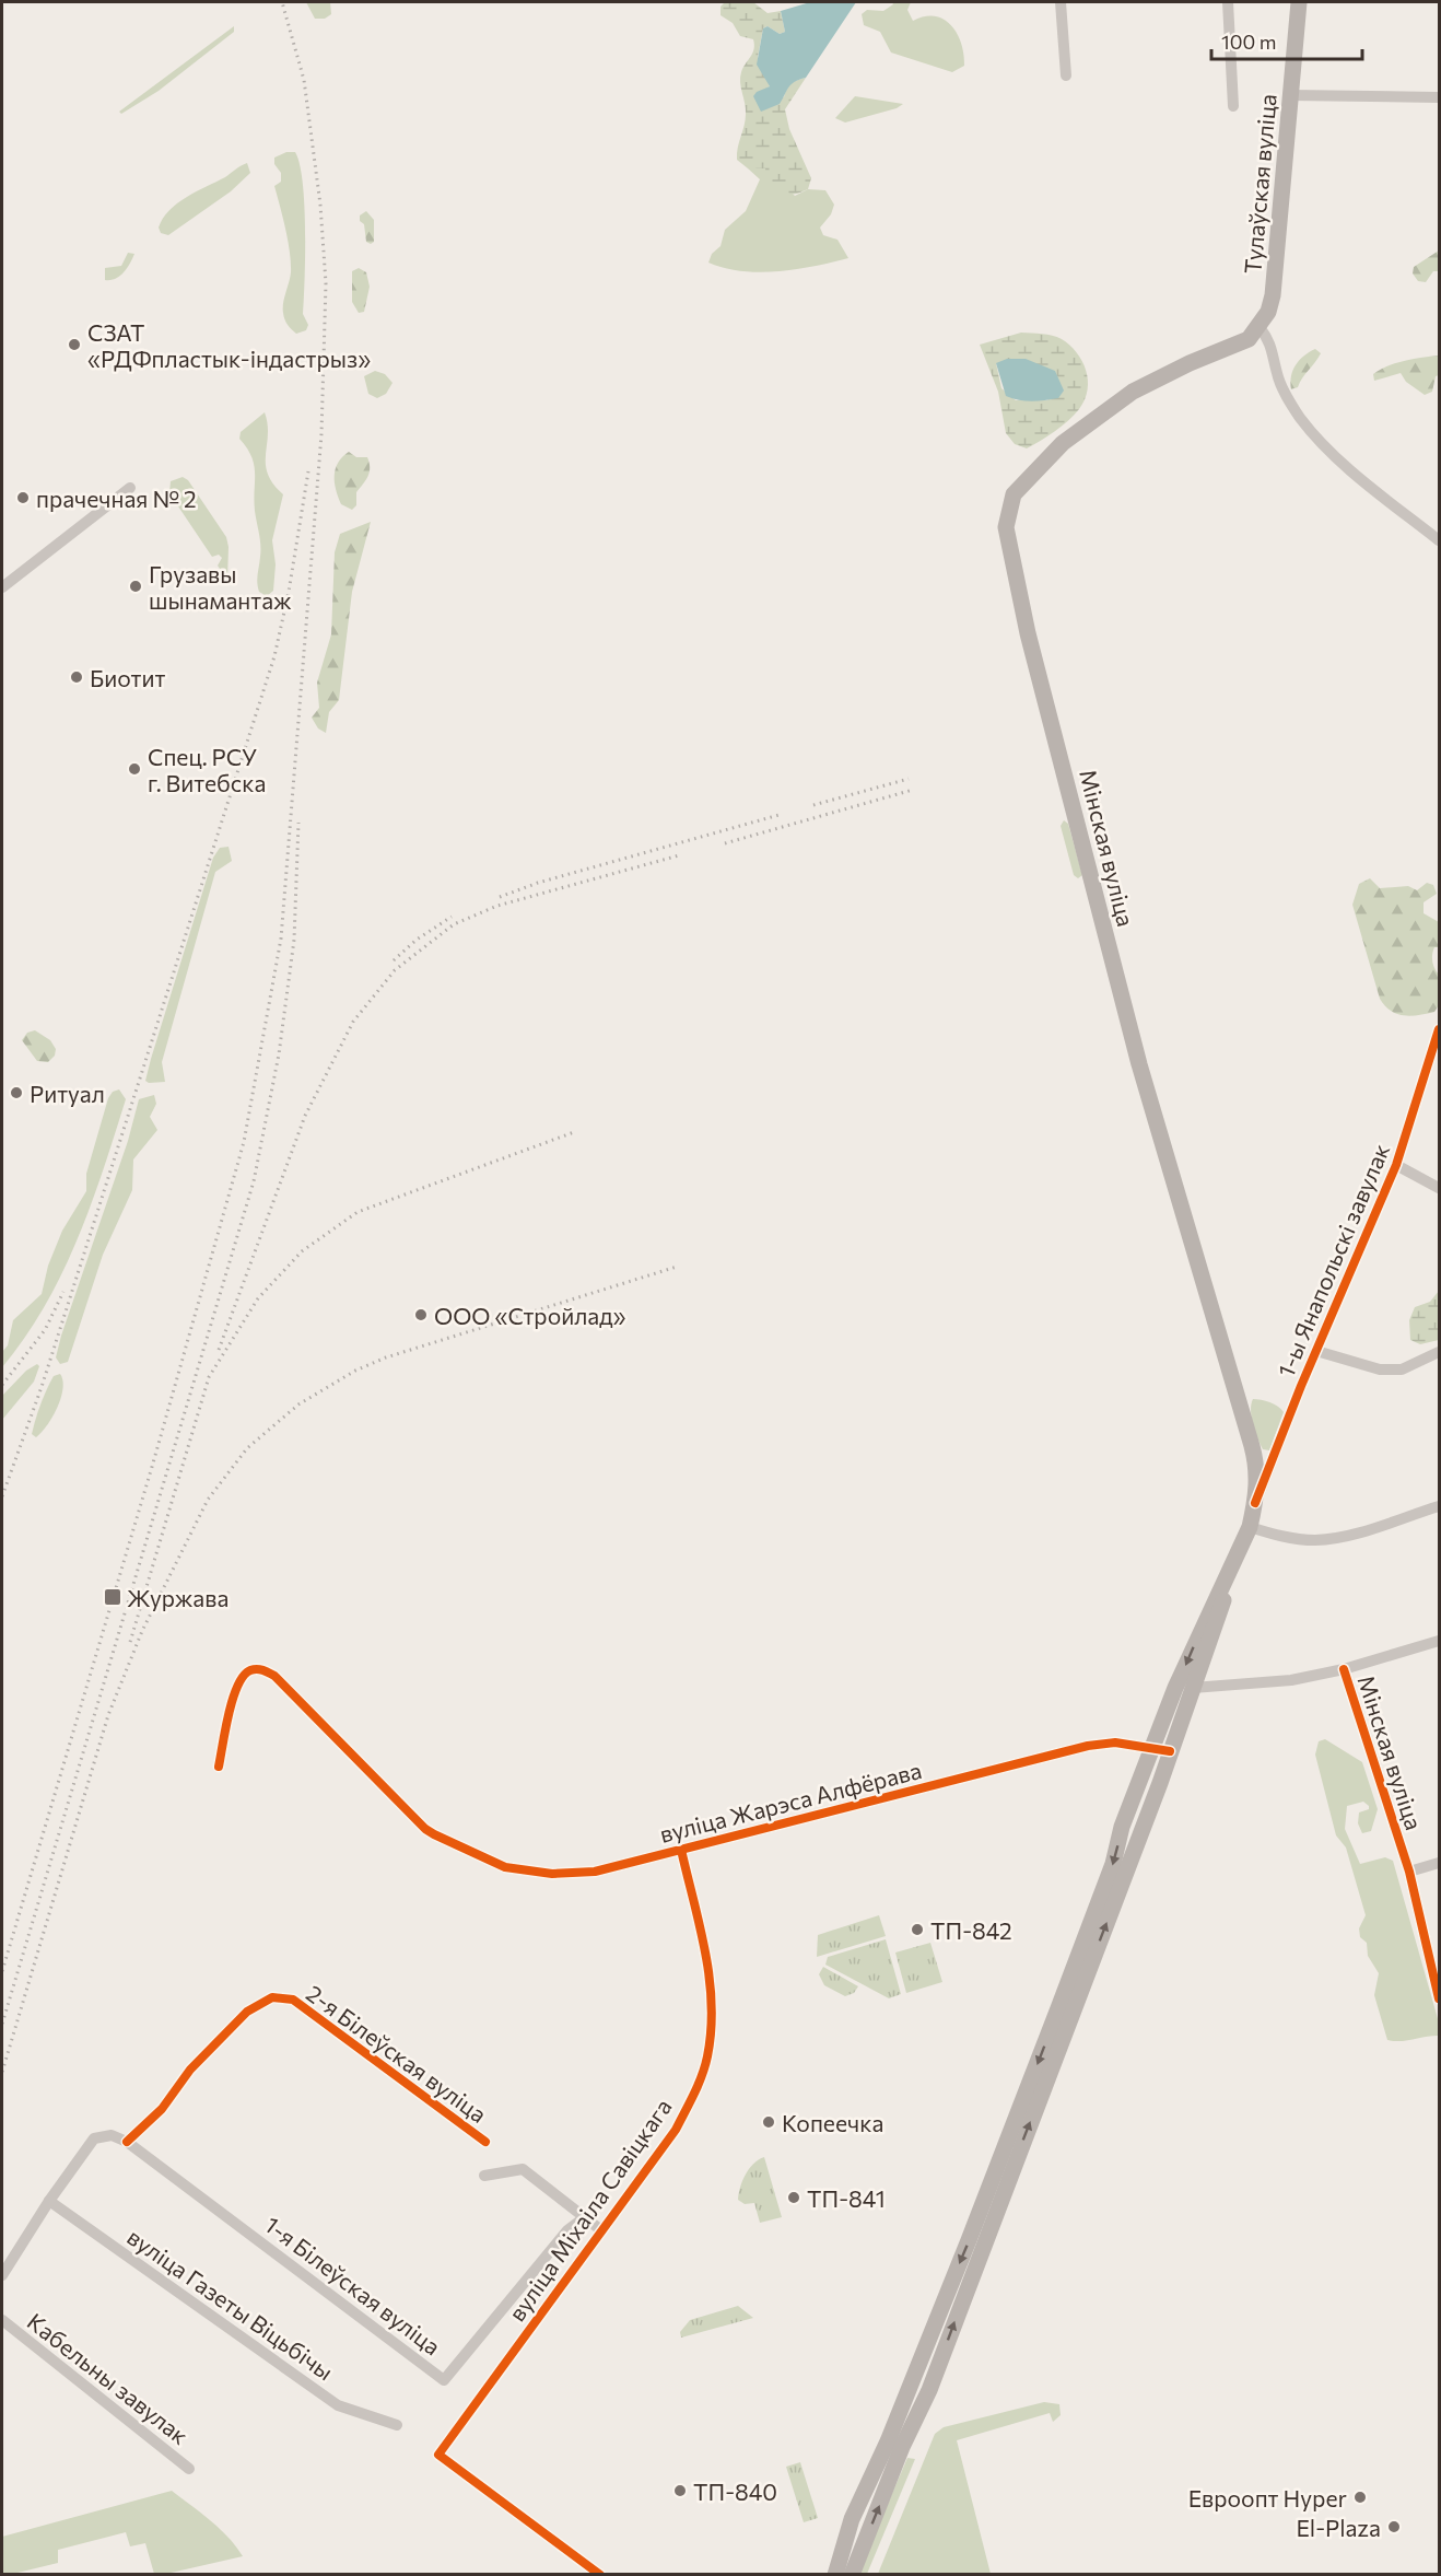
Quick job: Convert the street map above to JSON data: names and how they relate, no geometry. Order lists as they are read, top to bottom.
{
  "streets": {
    "main road": ["Тулаўская вуліца", "Мінская вуліца"],
    "street": [
      "1-ы Янапольскі завулак",
      "вуліца Жарэса Алфёрава",
      "2-я Білеўская вуліца",
      "вуліца Міхаіла Савіцкага",
      "1-я Білеўская вуліца",
      "вуліца Газеты Віцьбічы",
      "Кабельны завулак"
    ]
  },
  "crossings": [
    ["Тулаўская вуліца", "Мінская вуліца"],
    ["Мінская вуліца", "1-ы Янапольскі завулак"],
    ["вуліца Жарэса Алфёрава", "вуліца Міхаіла Савіцкага"],
    ["2-я Білеўская вуліца", "1-я Білеўская вуліца"]
  ],
  "places": {
    "other": [
      "СЗАТ «РДФпластык-індастрыз»",
      "прачечная № 2",
      "Грузавы шынамантаж",
      "Биотит",
      "Спец. РСУ г. Витебска",
      "Ритуал",
      "ООО «Стройлад»",
      "ТП-842",
      "Копеечка",
      "ТП-841",
      "ТП-840",
      "Евроопт Hyper",
      "El-Plaza"
    ],
    "transit": ["Журжава"]
  },
  "scale_bar": "100 m"
}
